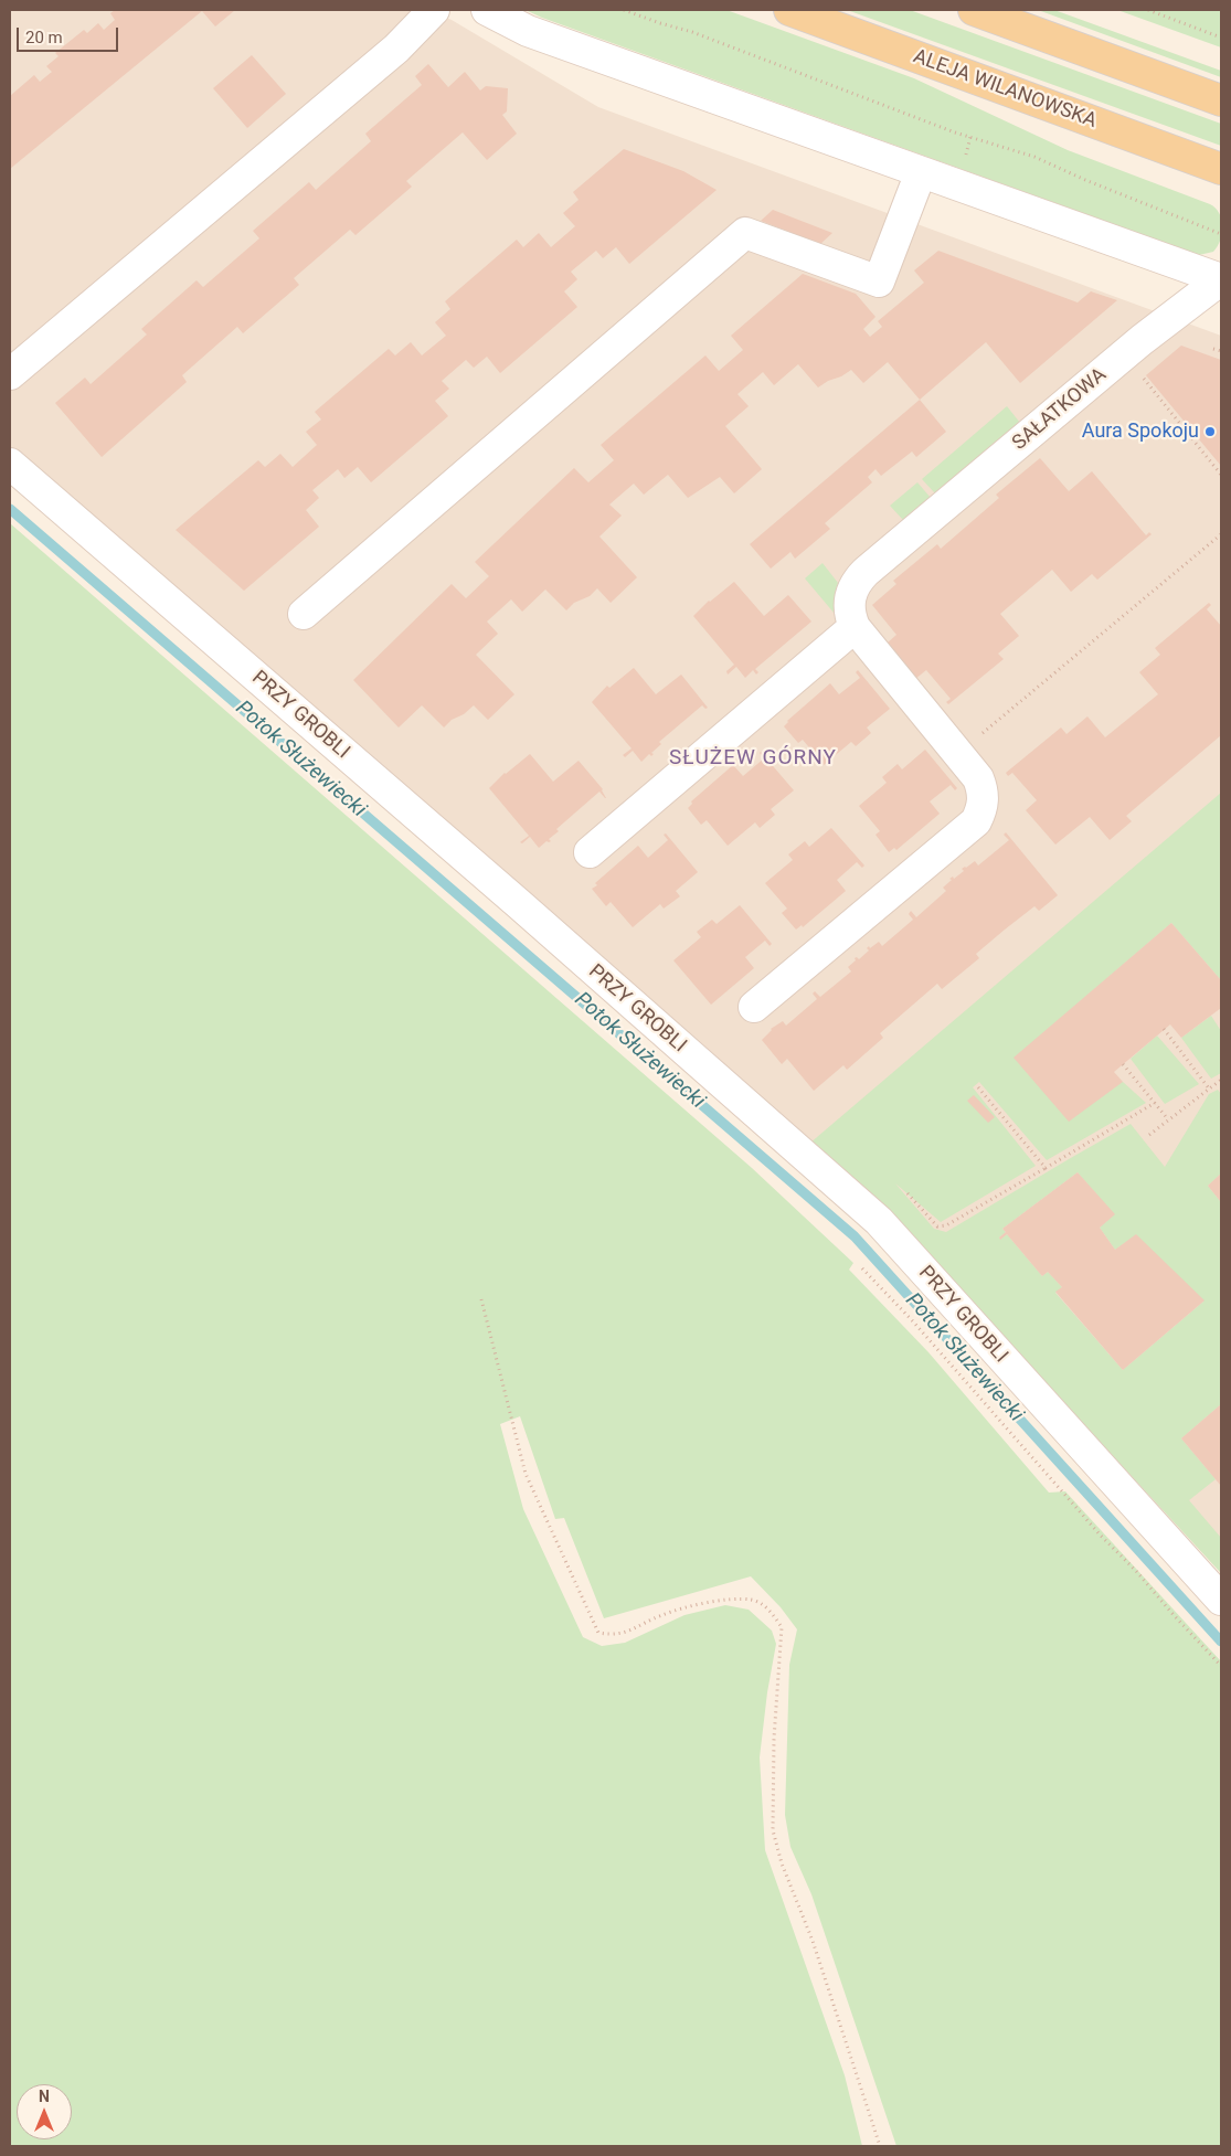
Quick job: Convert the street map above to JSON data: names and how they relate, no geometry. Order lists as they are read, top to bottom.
{
  "streets": {
    "main road": ["ALEJA WILANOWSKA"],
    "street": ["SAŁATKOWA", "PRZY GROBLI"]
  },
  "districts": ["SŁUŻEW GÓRNY"],
  "water": ["Potok Służewiecki"],
  "places": ["Aura Spokoju"],
  "scale_bar": "20 m",
  "north": "top"
}
